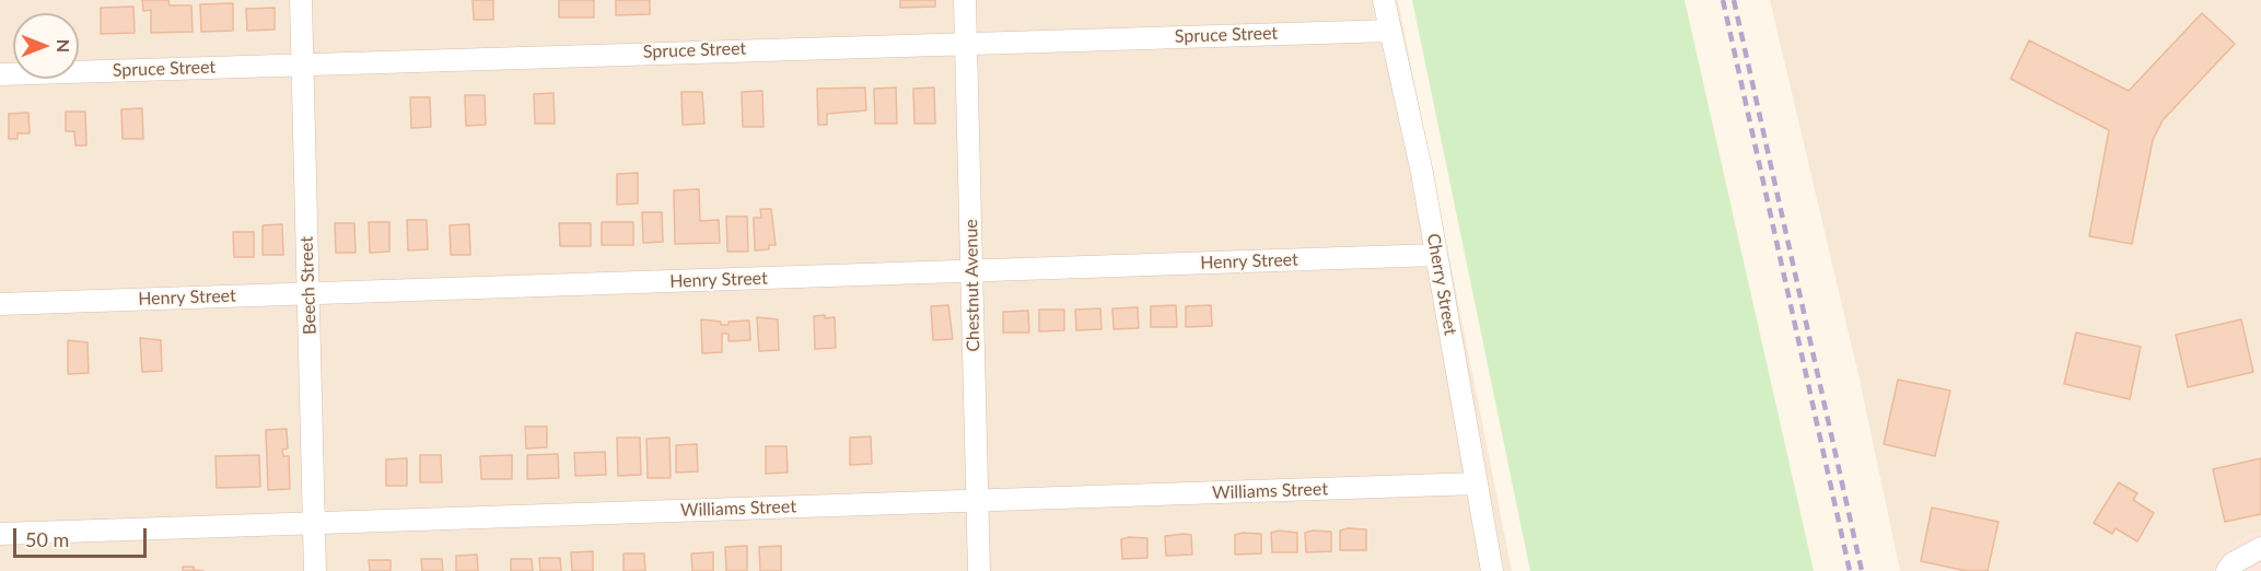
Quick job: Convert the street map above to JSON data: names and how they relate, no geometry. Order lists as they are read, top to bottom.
{
  "streets": {
    "street": [
      "Spruce Street",
      "Henry Street",
      "Cherry Street",
      "Beech Street",
      "Chestnut Avenue",
      "Williams Street"
    ]
  },
  "crossings": [
    ["Spruce Street", "Cherry Street"],
    ["Spruce Street", "Beech Street"],
    ["Spruce Street", "Chestnut Avenue"],
    ["Henry Street", "Cherry Street"],
    ["Henry Street", "Beech Street"],
    ["Henry Street", "Chestnut Avenue"],
    ["Cherry Street", "Williams Street"],
    ["Beech Street", "Williams Street"],
    ["Chestnut Avenue", "Williams Street"]
  ],
  "scale_bar": "50 m",
  "north": "right"
}
